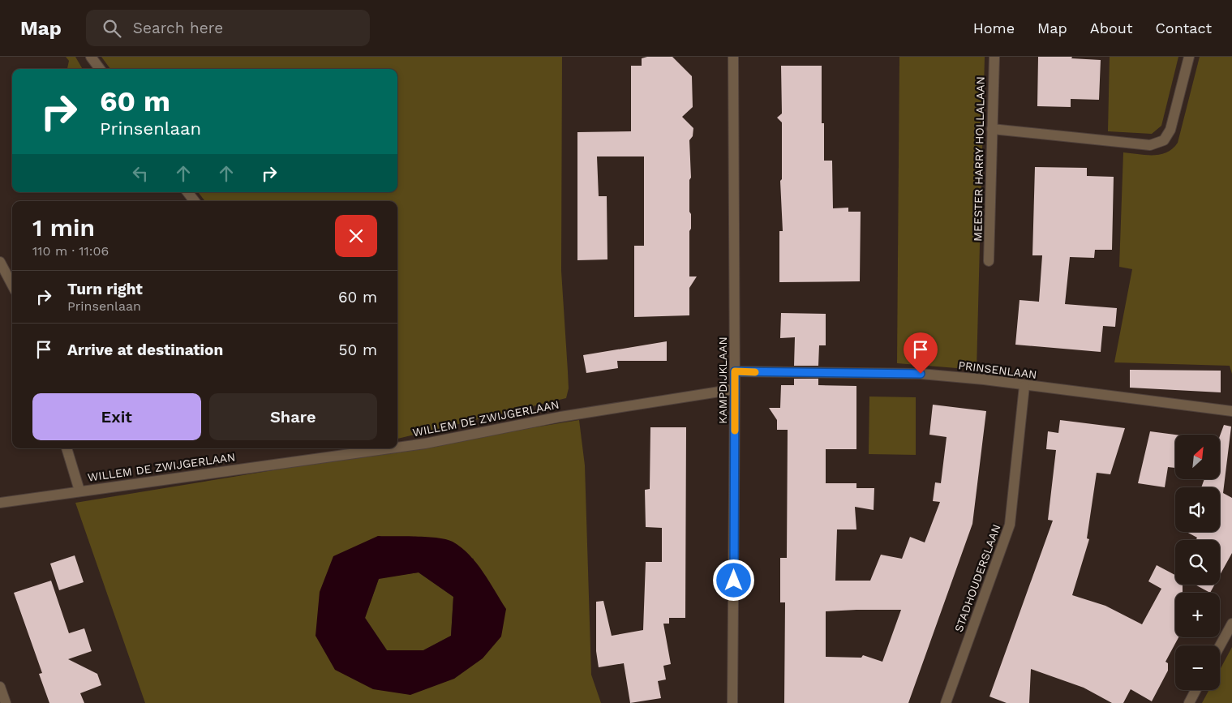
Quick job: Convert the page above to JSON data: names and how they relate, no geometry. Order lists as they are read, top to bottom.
{
  "streets": {
    "street": [
      "MEESTER HARRY HOLLALAAN",
      "PRINSENLAAN",
      "KAMPDIJKLAAN",
      "WILLEM DE ZWIJGERLAAN",
      "STADHOUDERSLAAN"
    ]
  },
  "crossings": [
    ["PRINSENLAAN", "KAMPDIJKLAAN"],
    ["PRINSENLAAN", "STADHOUDERSLAAN"],
    ["KAMPDIJKLAAN", "WILLEM DE ZWIJGERLAAN"]
  ],
  "north": "top right",
  "page": {
    "header": "Map",
    "search": "Search here",
    "nav": [
      "Home",
      "Map",
      "About",
      "Contact"
    ],
    "turn": ["60 m", "Prinsenlaan"],
    "heading": ["1 min", "110 m · 11:06"],
    "list": [
      {
        "name": "Turn right",
        "note": "Prinsenlaan",
        "value": "60 m"
      },
      {
        "name": "Arrive at destination",
        "value": "50 m"
      }
    ],
    "buttons": ["Exit", "Share"],
    "map_buttons": ["+", "−"]
  }
}
